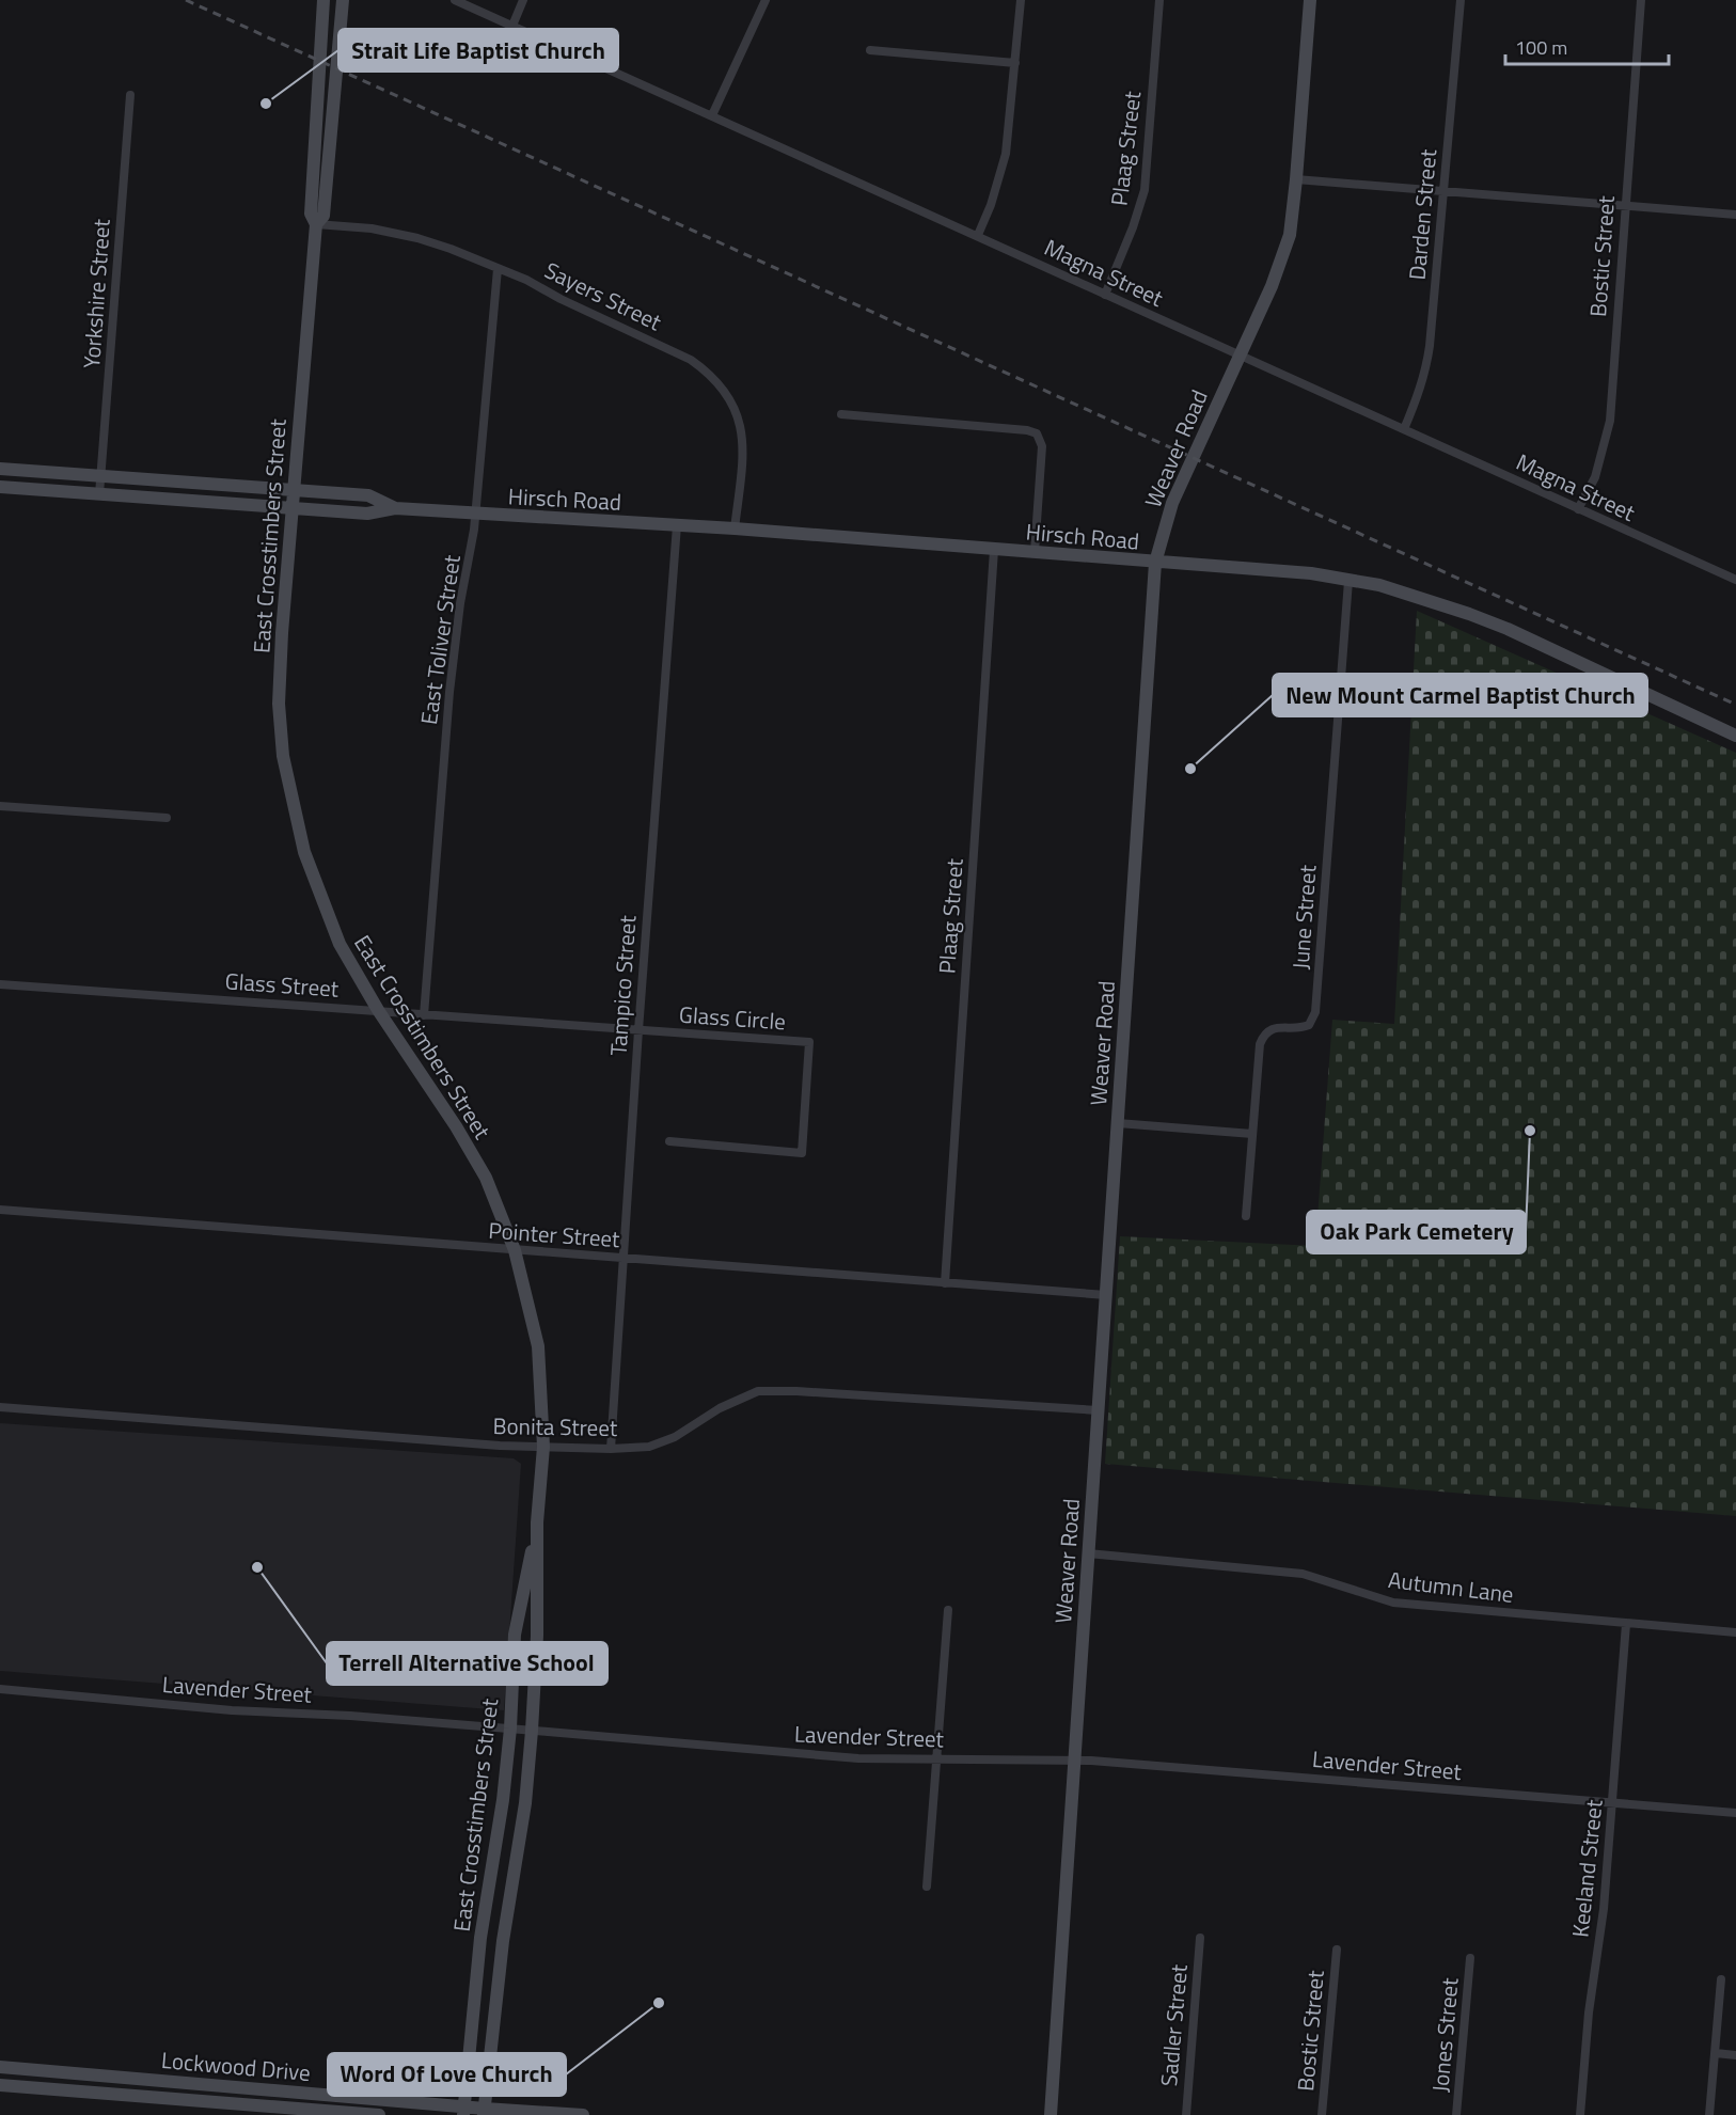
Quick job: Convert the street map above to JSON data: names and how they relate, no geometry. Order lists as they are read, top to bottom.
{
  "streets": {
    "main road": [
      "Weaver Road",
      "Hirsch Road",
      "East Crosstimbers Street",
      "Lockwood Drive"
    ],
    "street": [
      "Plaag Street",
      "Darden Street",
      "Bostic Street",
      "Magna Street",
      "Yorkshire Street",
      "Sayers Street",
      "East Toliver Street",
      "June Street",
      "Glass Street",
      "Tampico Street",
      "Glass Circle",
      "Pointer Street",
      "Bonita Street",
      "Autumn Lane",
      "Lavender Street",
      "Keeland Street",
      "Sadler Street",
      "Jones Street"
    ]
  },
  "crossings": [
    ["Plaag Street", "Magna Street"],
    ["Plaag Street", "Hirsch Road"],
    ["Plaag Street", "Pointer Street"],
    ["Darden Street", "Magna Street"],
    ["Bostic Street", "Magna Street"],
    ["Magna Street", "Weaver Road"],
    ["Yorkshire Street", "Hirsch Road"],
    ["Sayers Street", "Hirsch Road"],
    ["Sayers Street", "East Crosstimbers Street"],
    ["Sayers Street", "East Toliver Street"],
    ["Weaver Road", "Hirsch Road"],
    ["Weaver Road", "Pointer Street"],
    ["Weaver Road", "Bonita Street"],
    ["Weaver Road", "Autumn Lane"],
    ["Weaver Road", "Lavender Street"],
    ["Hirsch Road", "East Crosstimbers Street"],
    ["Hirsch Road", "East Toliver Street"],
    ["Hirsch Road", "June Street"],
    ["Hirsch Road", "Tampico Street"],
    ["East Crosstimbers Street", "Glass Street"],
    ["East Crosstimbers Street", "Pointer Street"],
    ["East Crosstimbers Street", "Bonita Street"],
    ["East Crosstimbers Street", "Lavender Street"],
    ["East Crosstimbers Street", "Lockwood Drive"],
    ["East Toliver Street", "Glass Street"],
    ["Glass Street", "Tampico Street"],
    ["Glass Street", "Glass Circle"],
    ["Tampico Street", "Glass Circle"],
    ["Tampico Street", "Pointer Street"],
    ["Tampico Street", "Bonita Street"],
    ["Autumn Lane", "Keeland Street"],
    ["Lavender Street", "Keeland Street"]
  ],
  "places": [
    "Strait Life Baptist Church",
    "New Mount Carmel Baptist Church",
    "Oak Park Cemetery",
    "Terrell Alternative School",
    "Word Of Love Church"
  ],
  "scale_bar": "100 m"
}
